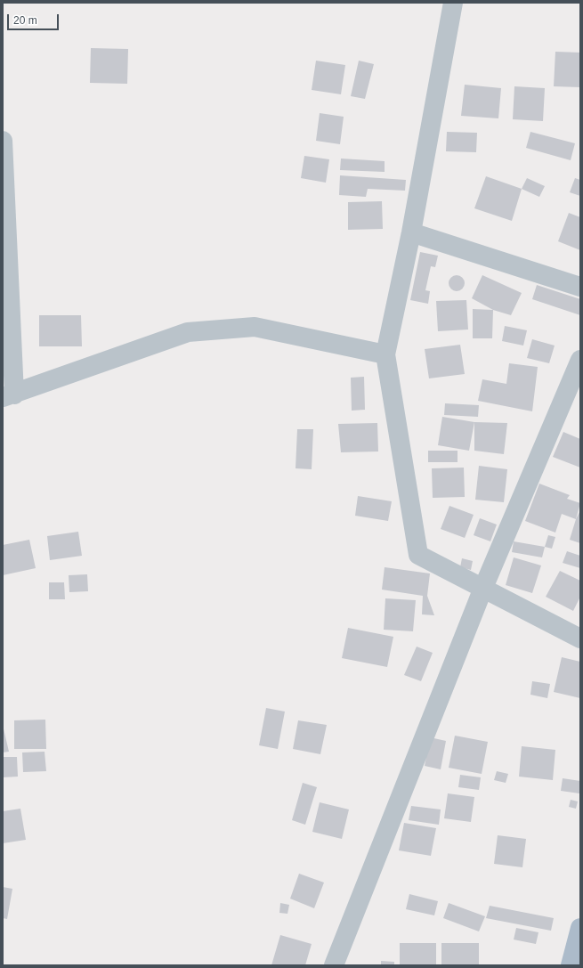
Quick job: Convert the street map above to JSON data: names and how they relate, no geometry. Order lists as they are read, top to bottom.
{
  "scale_bar": "20 m"
}
